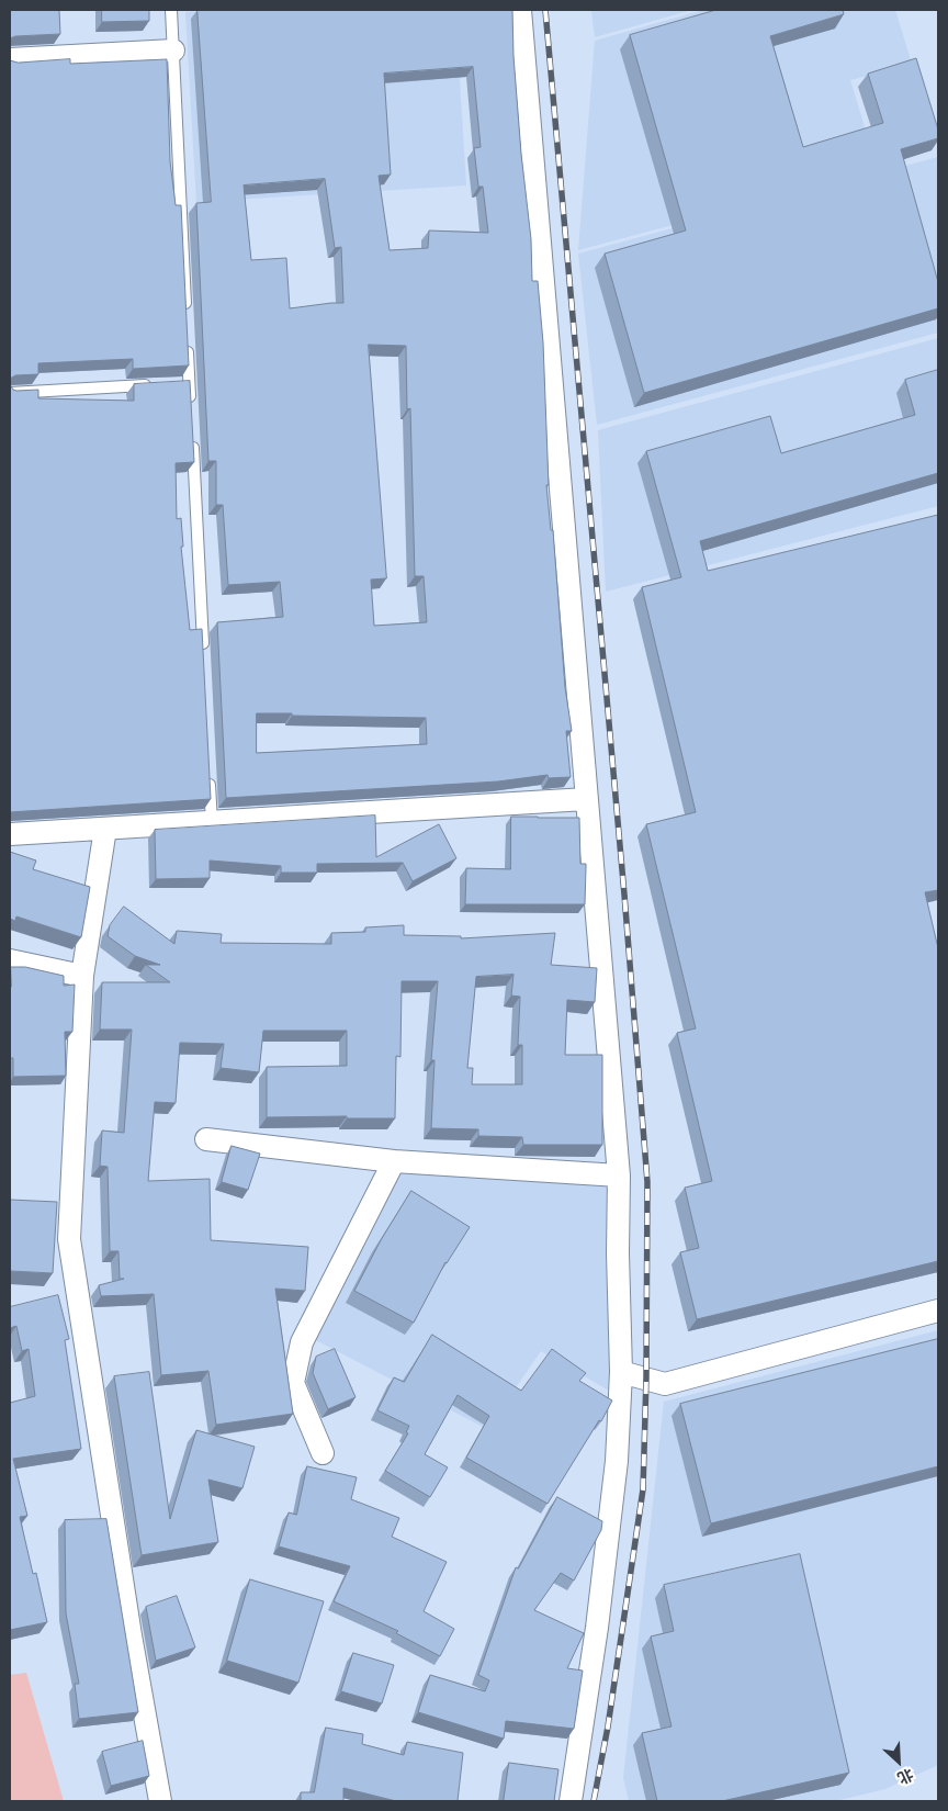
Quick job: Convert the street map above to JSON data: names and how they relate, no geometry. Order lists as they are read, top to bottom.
{
  "north": "bottom right"
}
